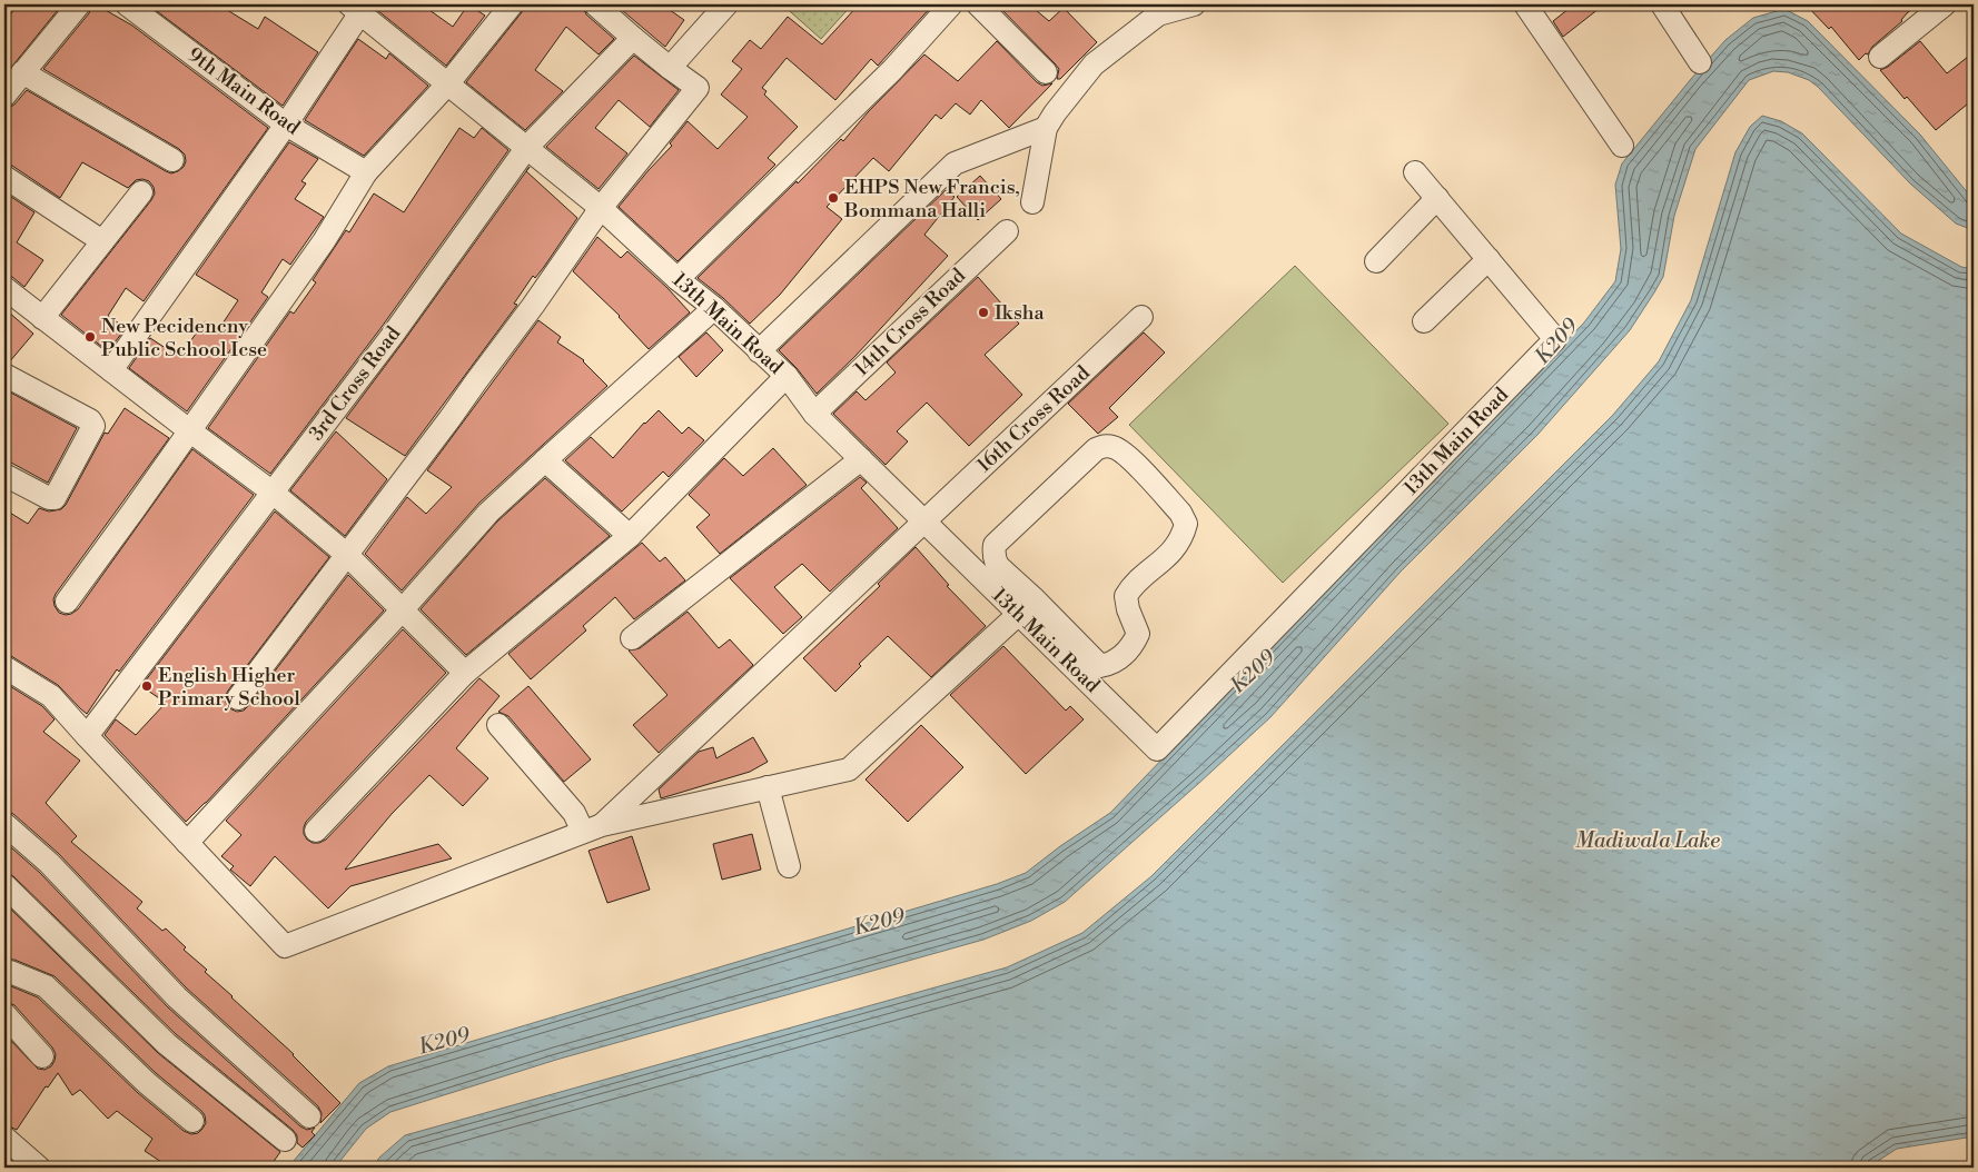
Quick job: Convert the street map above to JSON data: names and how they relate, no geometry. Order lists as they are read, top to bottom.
{
  "streets": {
    "street": [
      "9th Main Road",
      "14th Cross Road",
      "13th Main Road",
      "3rd Cross Road",
      "16th Cross Road"
    ]
  },
  "crossings": [
    ["14th Cross Road", "13th Main Road"],
    ["13th Main Road", "3rd Cross Road"],
    ["13th Main Road", "16th Cross Road"]
  ],
  "water": ["K209", "Madiwala Lake"],
  "places": [
    "EHPS New Francis, Bommana Halli",
    "Iksha",
    "New Pecidencny Public School Icse",
    "English Higher Primary School"
  ]
}
